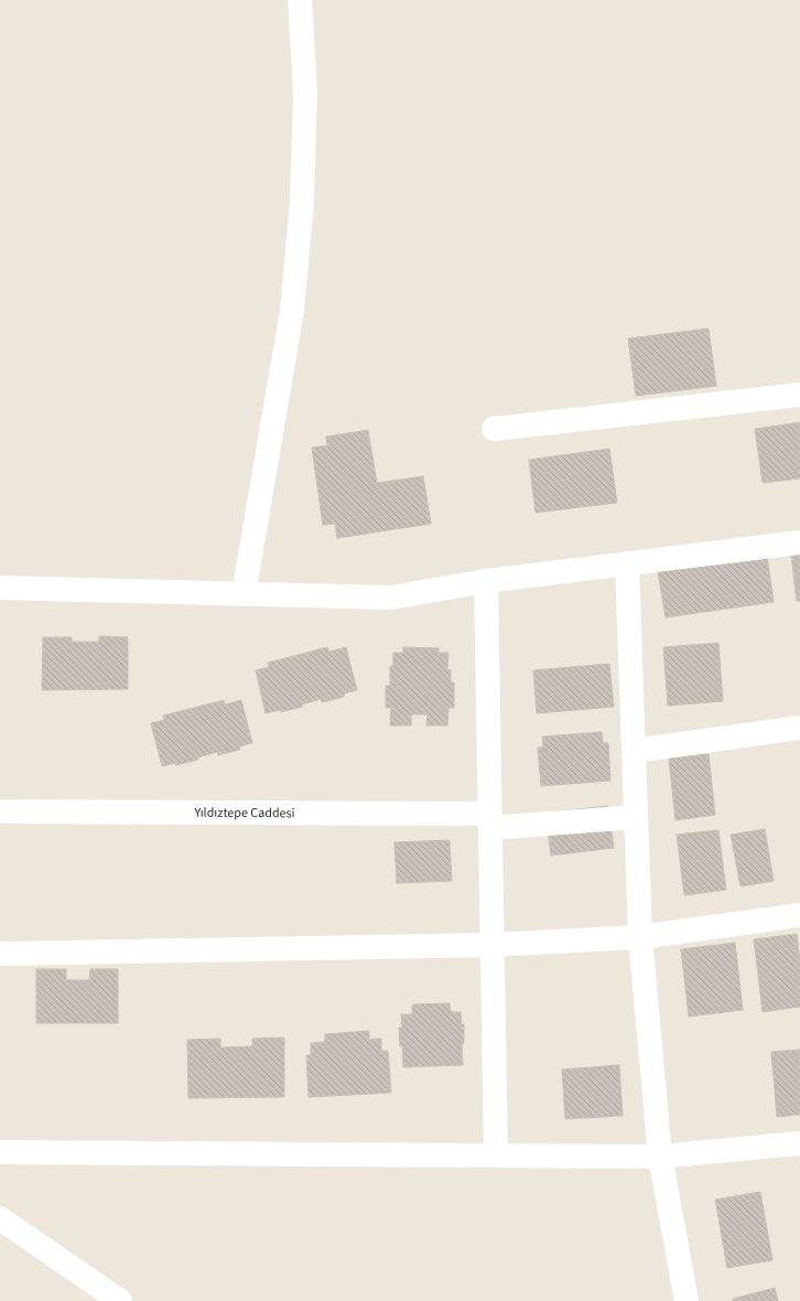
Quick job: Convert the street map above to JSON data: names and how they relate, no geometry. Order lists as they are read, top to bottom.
{
  "streets": {
    "street": ["Yıldıztepe Caddesi"]
  }
}
